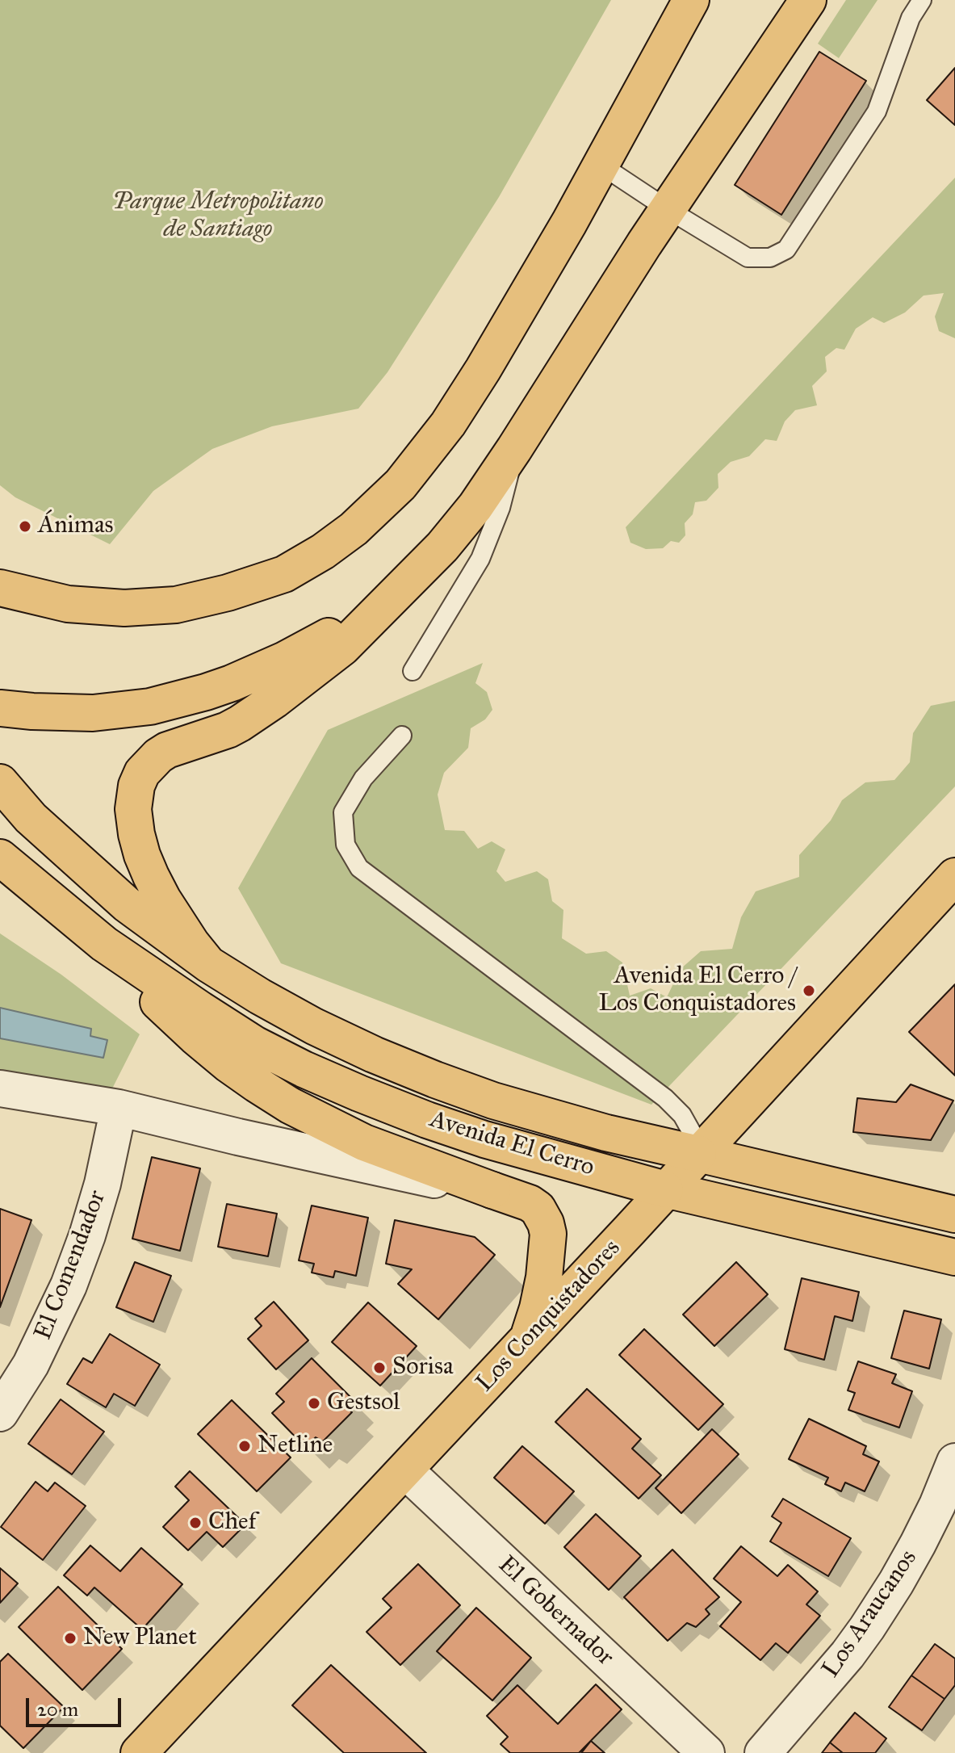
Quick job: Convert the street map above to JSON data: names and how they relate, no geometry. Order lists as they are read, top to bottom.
{
  "streets": {
    "main road": ["Avenida El Cerro", "Los Conquistadores"],
    "street": ["El Comendador", "El Gobernador", "Los Araucanos"]
  },
  "crossings": [
    ["Avenida El Cerro", "El Comendador"],
    ["Avenida El Cerro", "Los Conquistadores"],
    ["Los Conquistadores", "El Gobernador"]
  ],
  "parks": ["Parque Metropolitano de Santiago"],
  "places": [
    "Ánimas",
    "Avenida El Cerro / Los Conquistadores",
    "Sorisa",
    "Gestsol",
    "Netline",
    "Chef",
    "New Planet"
  ],
  "scale_bar": "20 m"
}
